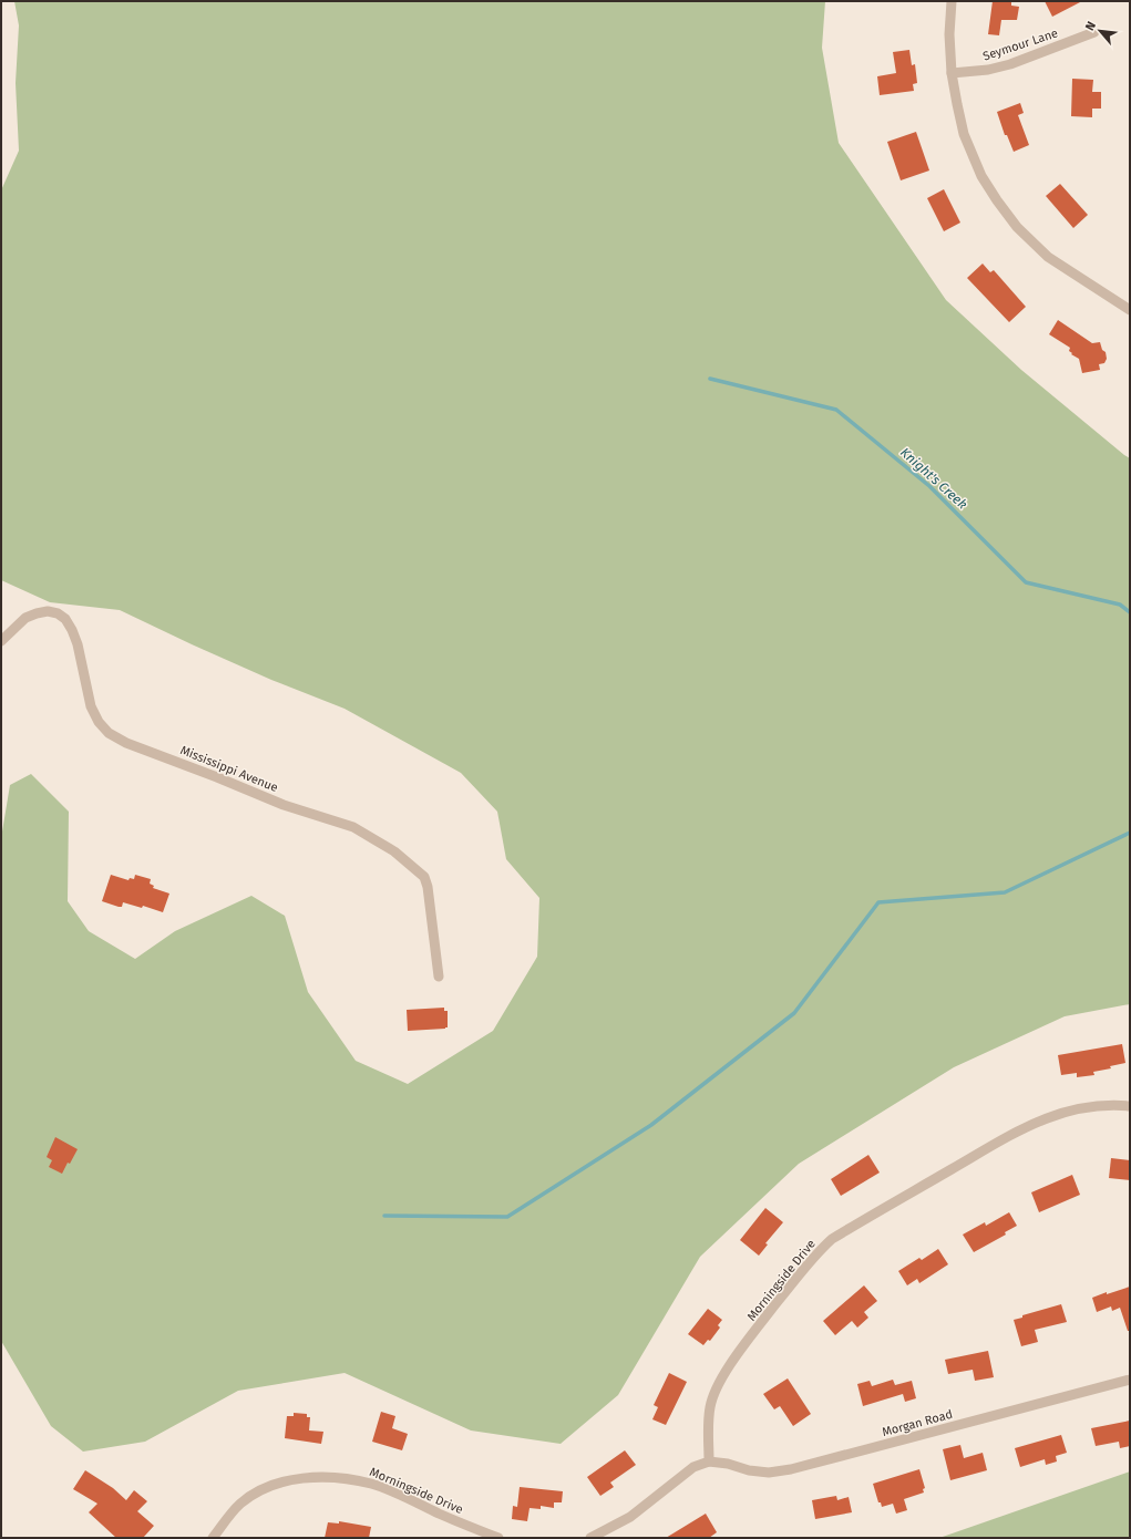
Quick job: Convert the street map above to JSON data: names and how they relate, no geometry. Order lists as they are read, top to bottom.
{
  "streets": {
    "street": [
      "Seymour Lane",
      "Mississippi Avenue",
      "Morningside Drive",
      "Morgan Road"
    ]
  },
  "crossings": [
    ["Morningside Drive", "Morgan Road"]
  ],
  "water": ["Knight's Creek"],
  "north": "top left"
}
